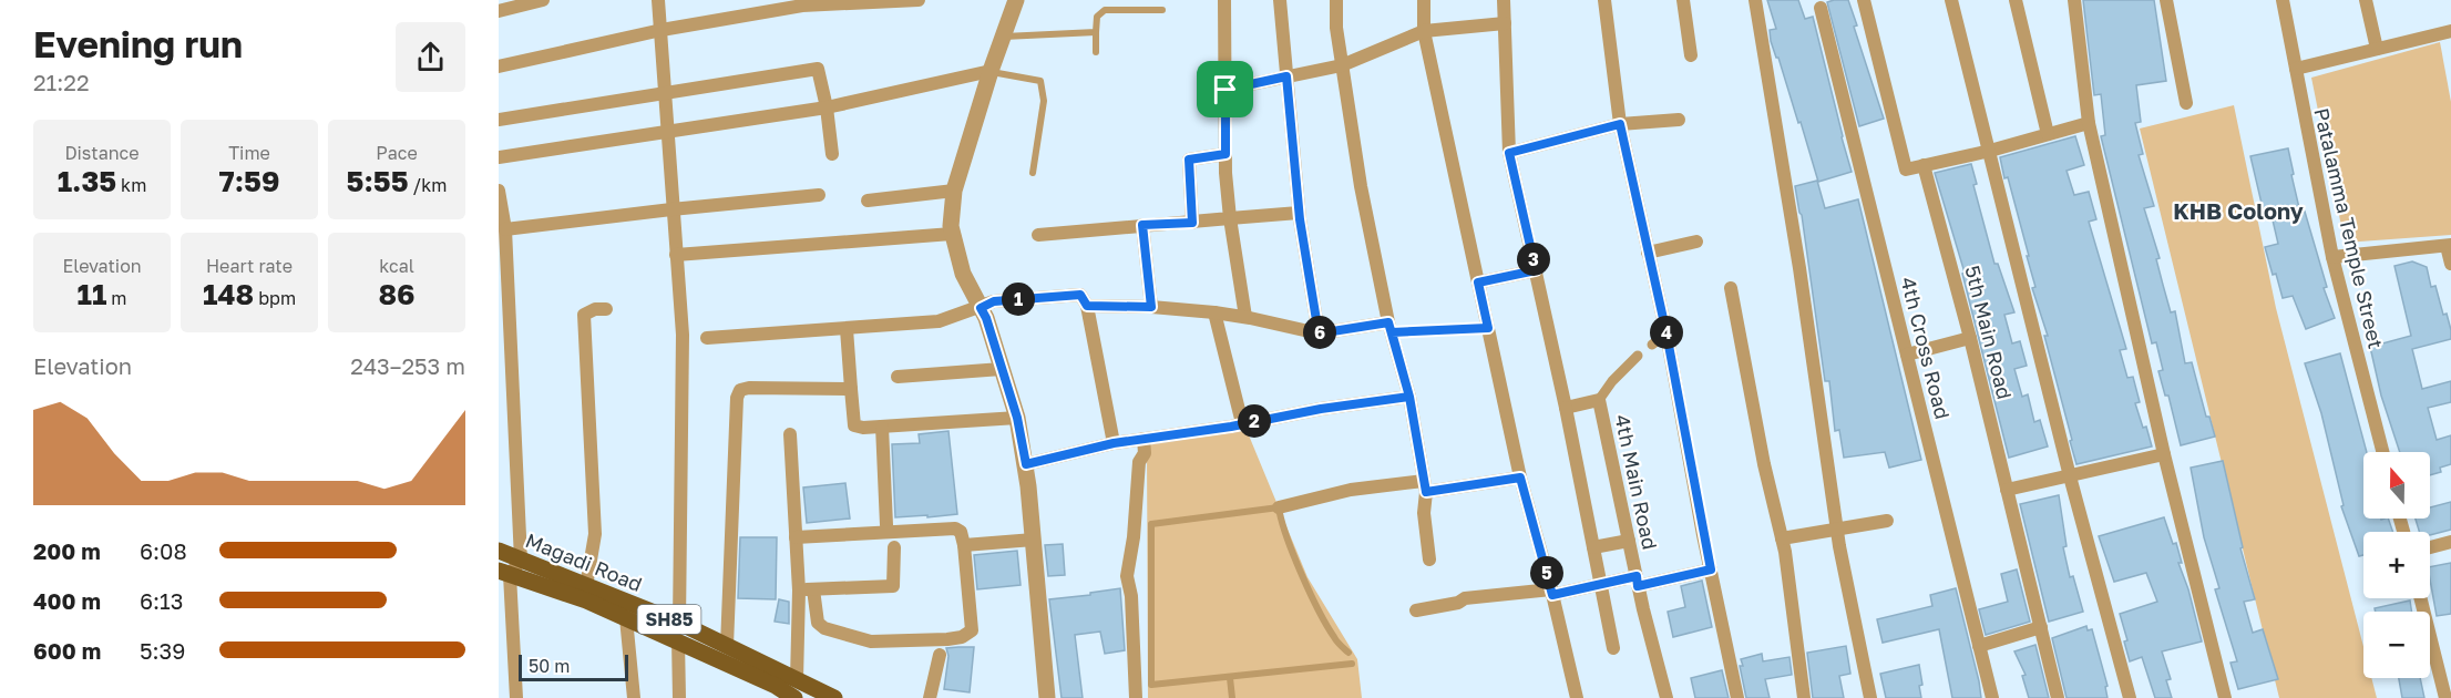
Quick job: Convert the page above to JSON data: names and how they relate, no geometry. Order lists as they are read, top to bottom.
{
  "streets": {
    "main road": ["Magadi Road", "SH85"],
    "street": [
      "Patalamma Temple Street",
      "5th Main Road",
      "4th Cross Road",
      "4th Main Road"
    ]
  },
  "districts": ["KHB Colony"],
  "scale_bar": "50 m",
  "north": "top",
  "page": {
    "heading": ["Evening run", "21:22"],
    "stats": [
      ["Distance", "1.35 km"],
      ["Time", "7:59"],
      ["Pace", "5:55 /km"],
      ["Elevation", "11 m"],
      ["Heart rate", "148 bpm"],
      ["kcal", "86"]
    ],
    "pins": [
      "3",
      "1",
      "4",
      "6",
      "2",
      "5"
    ],
    "chart": ["Elevation", "243–253 m"],
    "map_buttons": ["+", "−"],
    "list": [
      {
        "name": "200 m",
        "note": "6:08"
      },
      {
        "name": "400 m",
        "note": "6:13"
      },
      {
        "name": "600 m",
        "note": "5:39"
      }
    ],
    "scale": "50 m"
  }
}
